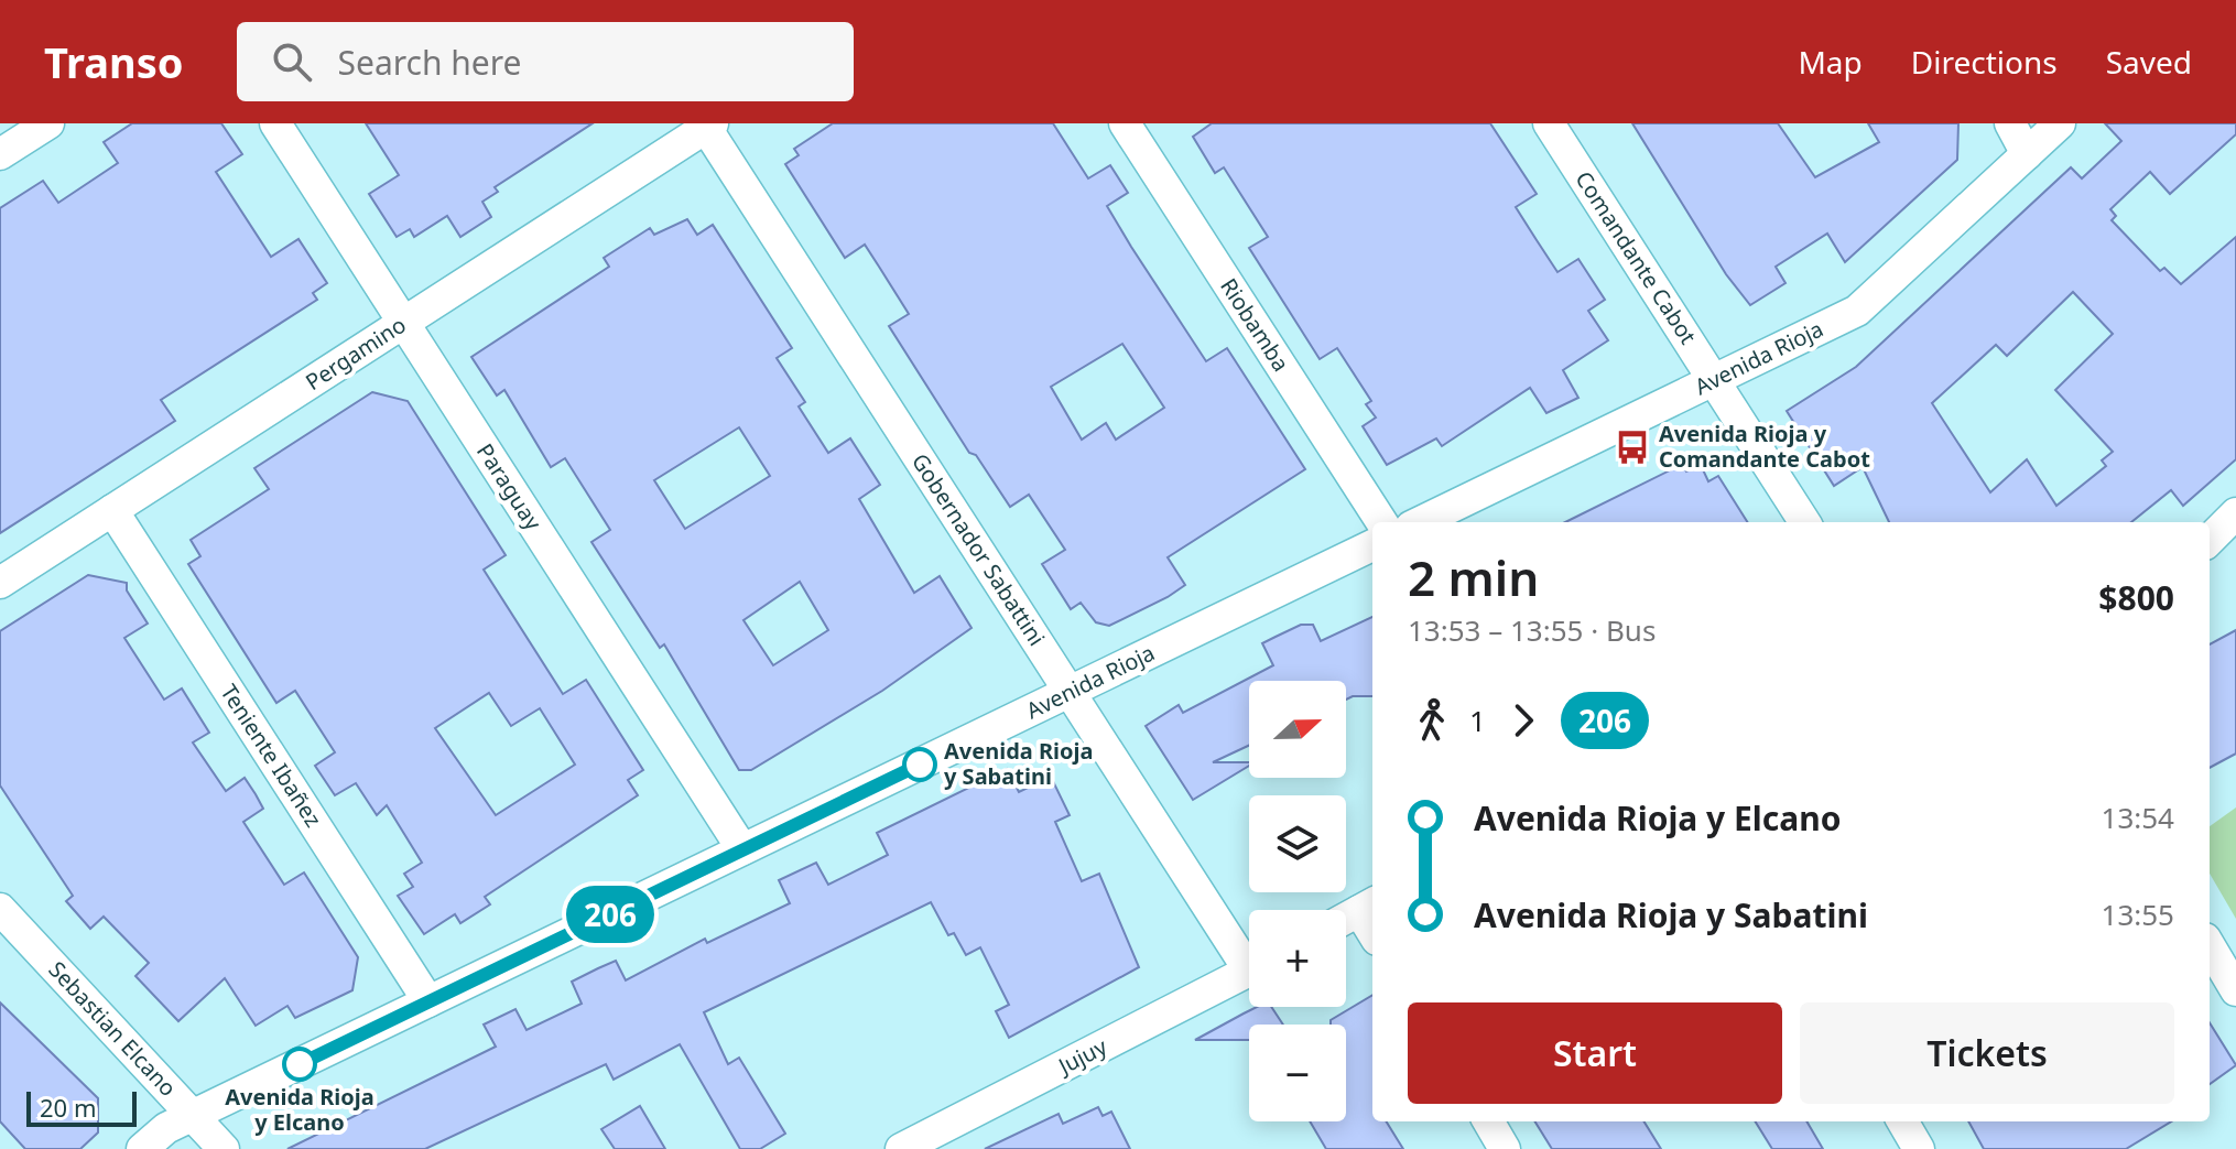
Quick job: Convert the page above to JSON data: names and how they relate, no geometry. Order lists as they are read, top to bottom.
{
  "streets": {
    "street": [
      "Comandante Cabot",
      "Riobamba",
      "Pergamino",
      "Avenida Rioja",
      "Paraguay",
      "Gobernador Sabattini",
      "Teniente Ibañez",
      "Sebastian Elcano",
      "Jujuy"
    ]
  },
  "crossings": [
    ["Comandante Cabot", "Avenida Rioja"],
    ["Pergamino", "Paraguay"],
    ["Pergamino", "Gobernador Sabattini"],
    ["Pergamino", "Teniente Ibañez"],
    ["Avenida Rioja", "Paraguay"],
    ["Avenida Rioja", "Gobernador Sabattini"],
    ["Avenida Rioja", "Teniente Ibañez"],
    ["Avenida Rioja", "Sebastian Elcano"]
  ],
  "places": {
    "bus stop": ["Avenida Rioja y Comandante Cabot"],
    "other": ["Avenida Rioja y Sabatini", "Avenida Rioja y Elcano"]
  },
  "lines": ["bus line 206"],
  "scale_bar": "20 m",
  "north": "right",
  "page": {
    "header": "Transo",
    "search": "Search here",
    "nav": ["Map", "Directions", "Saved"],
    "on_map": "206",
    "heading": ["2 min", "13:53 – 13:55 · Bus", "$800"],
    "legs": ["1", "206"],
    "map_buttons": ["+", "−"],
    "list": [
      {
        "name": "Avenida Rioja y Elcano",
        "value": "13:54"
      },
      {
        "name": "Avenida Rioja y Sabatini",
        "value": "13:55"
      }
    ],
    "buttons": ["Start", "Tickets"],
    "scale": "20 m"
  }
}
